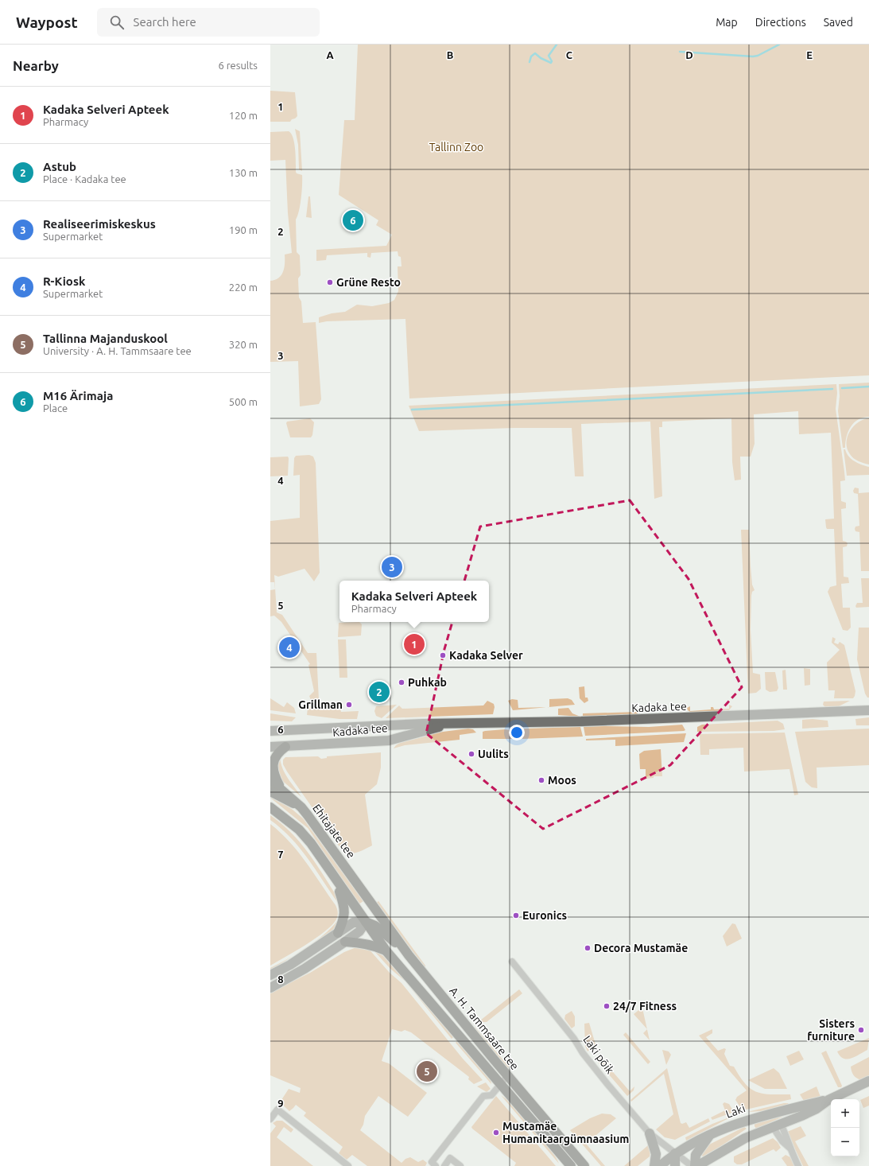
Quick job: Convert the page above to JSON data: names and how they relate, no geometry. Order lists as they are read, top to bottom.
{
  "streets": {
    "main road": [
      "Kadaka tee",
      "Ehitajate tee",
      "A. H. Tammsaare tee",
      "Laki"
    ],
    "street": ["Laki põik"]
  },
  "crossings": [
    ["Ehitajate tee", "A. H. Tammsaare tee"],
    ["Laki põik", "Laki"]
  ],
  "parks": ["Tallinn Zoo"],
  "places": [
    "Grüne Resto",
    "Kadaka Selver",
    "Puhkab",
    "Grillman",
    "Uulits",
    "Moos",
    "Euronics",
    "Decora Mustamäe",
    "24/7 Fitness",
    "Sisters furniture",
    "Mustamäe Humanitaargümnaasium"
  ],
  "page": {
    "header": "Waypost",
    "search": "Search here",
    "nav": ["Map", "Directions", "Saved"],
    "heading": ["Nearby", "6 results"],
    "list": [
      {
        "mark": "1",
        "name": "Kadaka Selveri Apteek",
        "note": "Pharmacy",
        "value": "120 m"
      },
      {
        "mark": "2",
        "name": "Astub",
        "note": "Place · Kadaka tee",
        "value": "130 m"
      },
      {
        "mark": "3",
        "name": "Realiseerimiskeskus",
        "note": "Supermarket",
        "value": "190 m"
      },
      {
        "mark": "4",
        "name": "R-Kiosk",
        "note": "Supermarket",
        "value": "220 m"
      },
      {
        "mark": "5",
        "name": "Tallinna Majanduskool",
        "note": "University · A. H. Tammsaare tee",
        "value": "320 m"
      },
      {
        "mark": "6",
        "name": "M16 Ärimaja",
        "note": "Place",
        "value": "500 m"
      }
    ],
    "pins": [
      "6",
      "3",
      "1",
      "4",
      "2",
      "5"
    ],
    "popup": ["Kadaka Selveri Apteek", "Pharmacy"],
    "map_buttons": ["+", "−"]
  },
  "grid": {
    "columns": [
      "A",
      "B",
      "C",
      "D",
      "E"
    ],
    "rows": [
      "1",
      "2",
      "3",
      "4",
      "5",
      "6",
      "7",
      "8",
      "9"
    ]
  }
}
